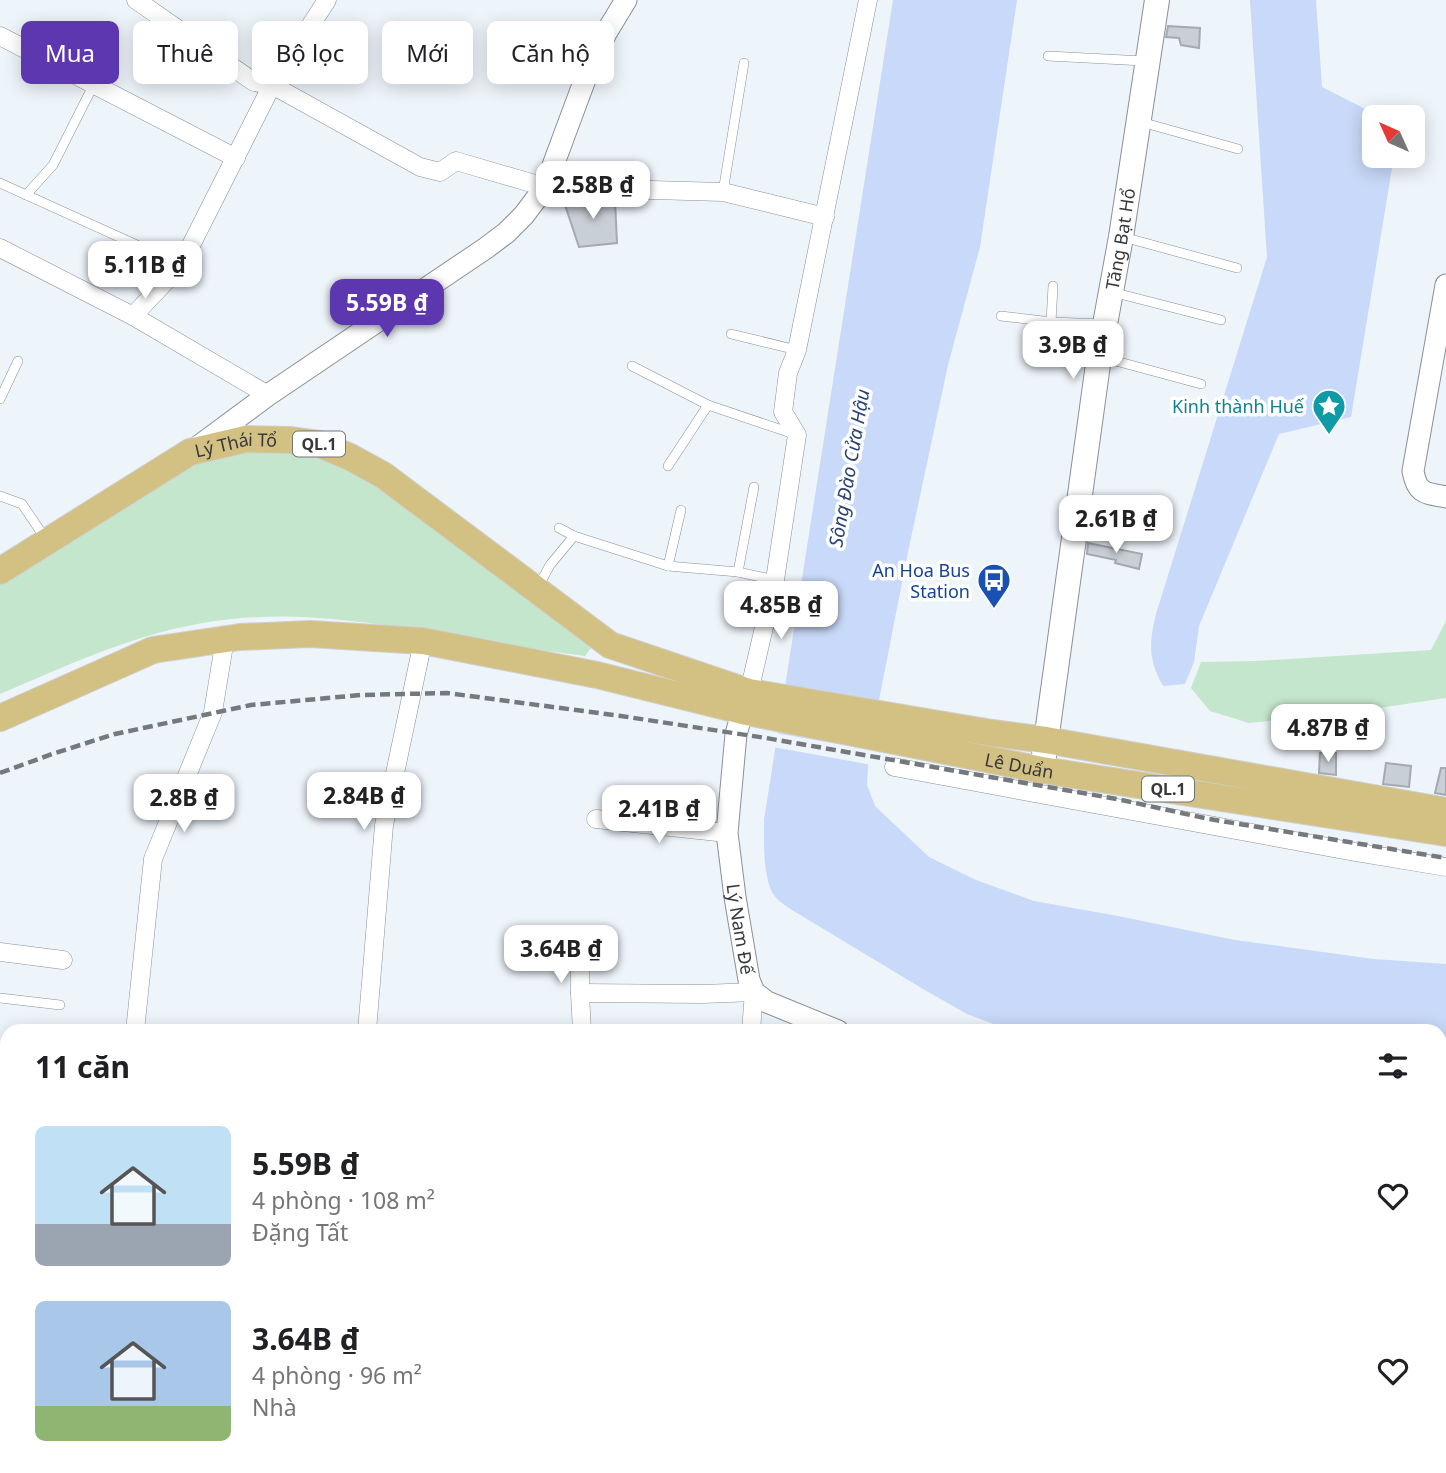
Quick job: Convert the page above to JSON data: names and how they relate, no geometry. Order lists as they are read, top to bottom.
{
  "streets": {
    "main road": [
      "Tăng Bạt Hổ",
      "QL.1",
      "Lý Thái Tổ",
      "Lê Duẩn"
    ],
    "street": ["Lý Nam Đế"]
  },
  "crossings": [
    ["Tăng Bạt Hổ", "Lê Duẩn"],
    ["QL.1", "Lê Duẩn"],
    ["Lý Thái Tổ", "Lê Duẩn"],
    ["Lê Duẩn", "Lý Nam Đế"]
  ],
  "water": ["Sông Đào Cửa Hậu"],
  "places": {
    "place": ["Kinh thành Huế"],
    "bus stop": ["An Hoa Bus Station"]
  },
  "north": "top left",
  "page": {
    "chip": [
      "Mua",
      "Thuê",
      "Bộ lọc",
      "Mới",
      "Căn hộ"
    ],
    "price": [
      "2.58B ₫",
      "5.11B ₫",
      "5.59B ₫",
      "3.9B ₫",
      "2.61B ₫",
      "4.85B ₫",
      "4.87B ₫",
      "2.84B ₫",
      "2.8B ₫",
      "2.41B ₫",
      "3.64B ₫"
    ],
    "heading": "11 căn",
    "list": [
      {
        "name": "5.59B ₫",
        "note": "4 phòng · 108 m² · Đặng Tất"
      },
      {
        "name": "3.64B ₫",
        "note": "4 phòng · 96 m² · Nhà"
      }
    ]
  }
}
